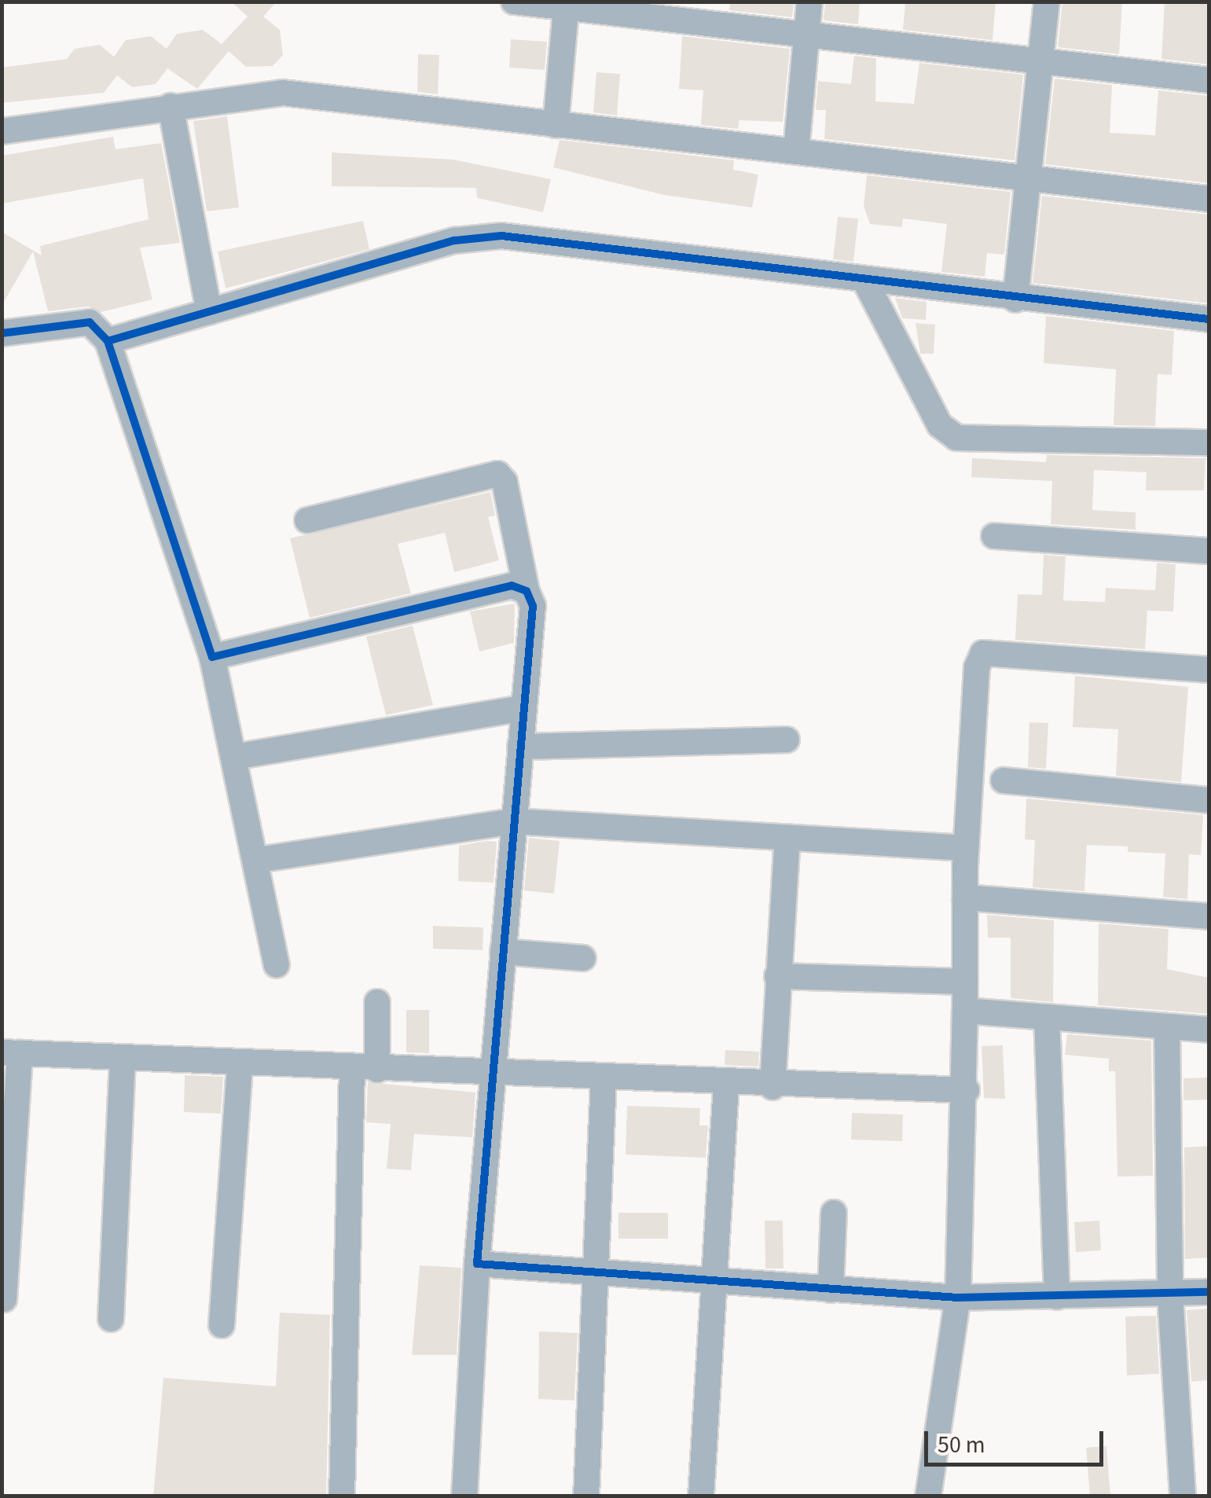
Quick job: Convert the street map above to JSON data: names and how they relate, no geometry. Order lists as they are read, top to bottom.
{
  "scale_bar": "50 m"
}
